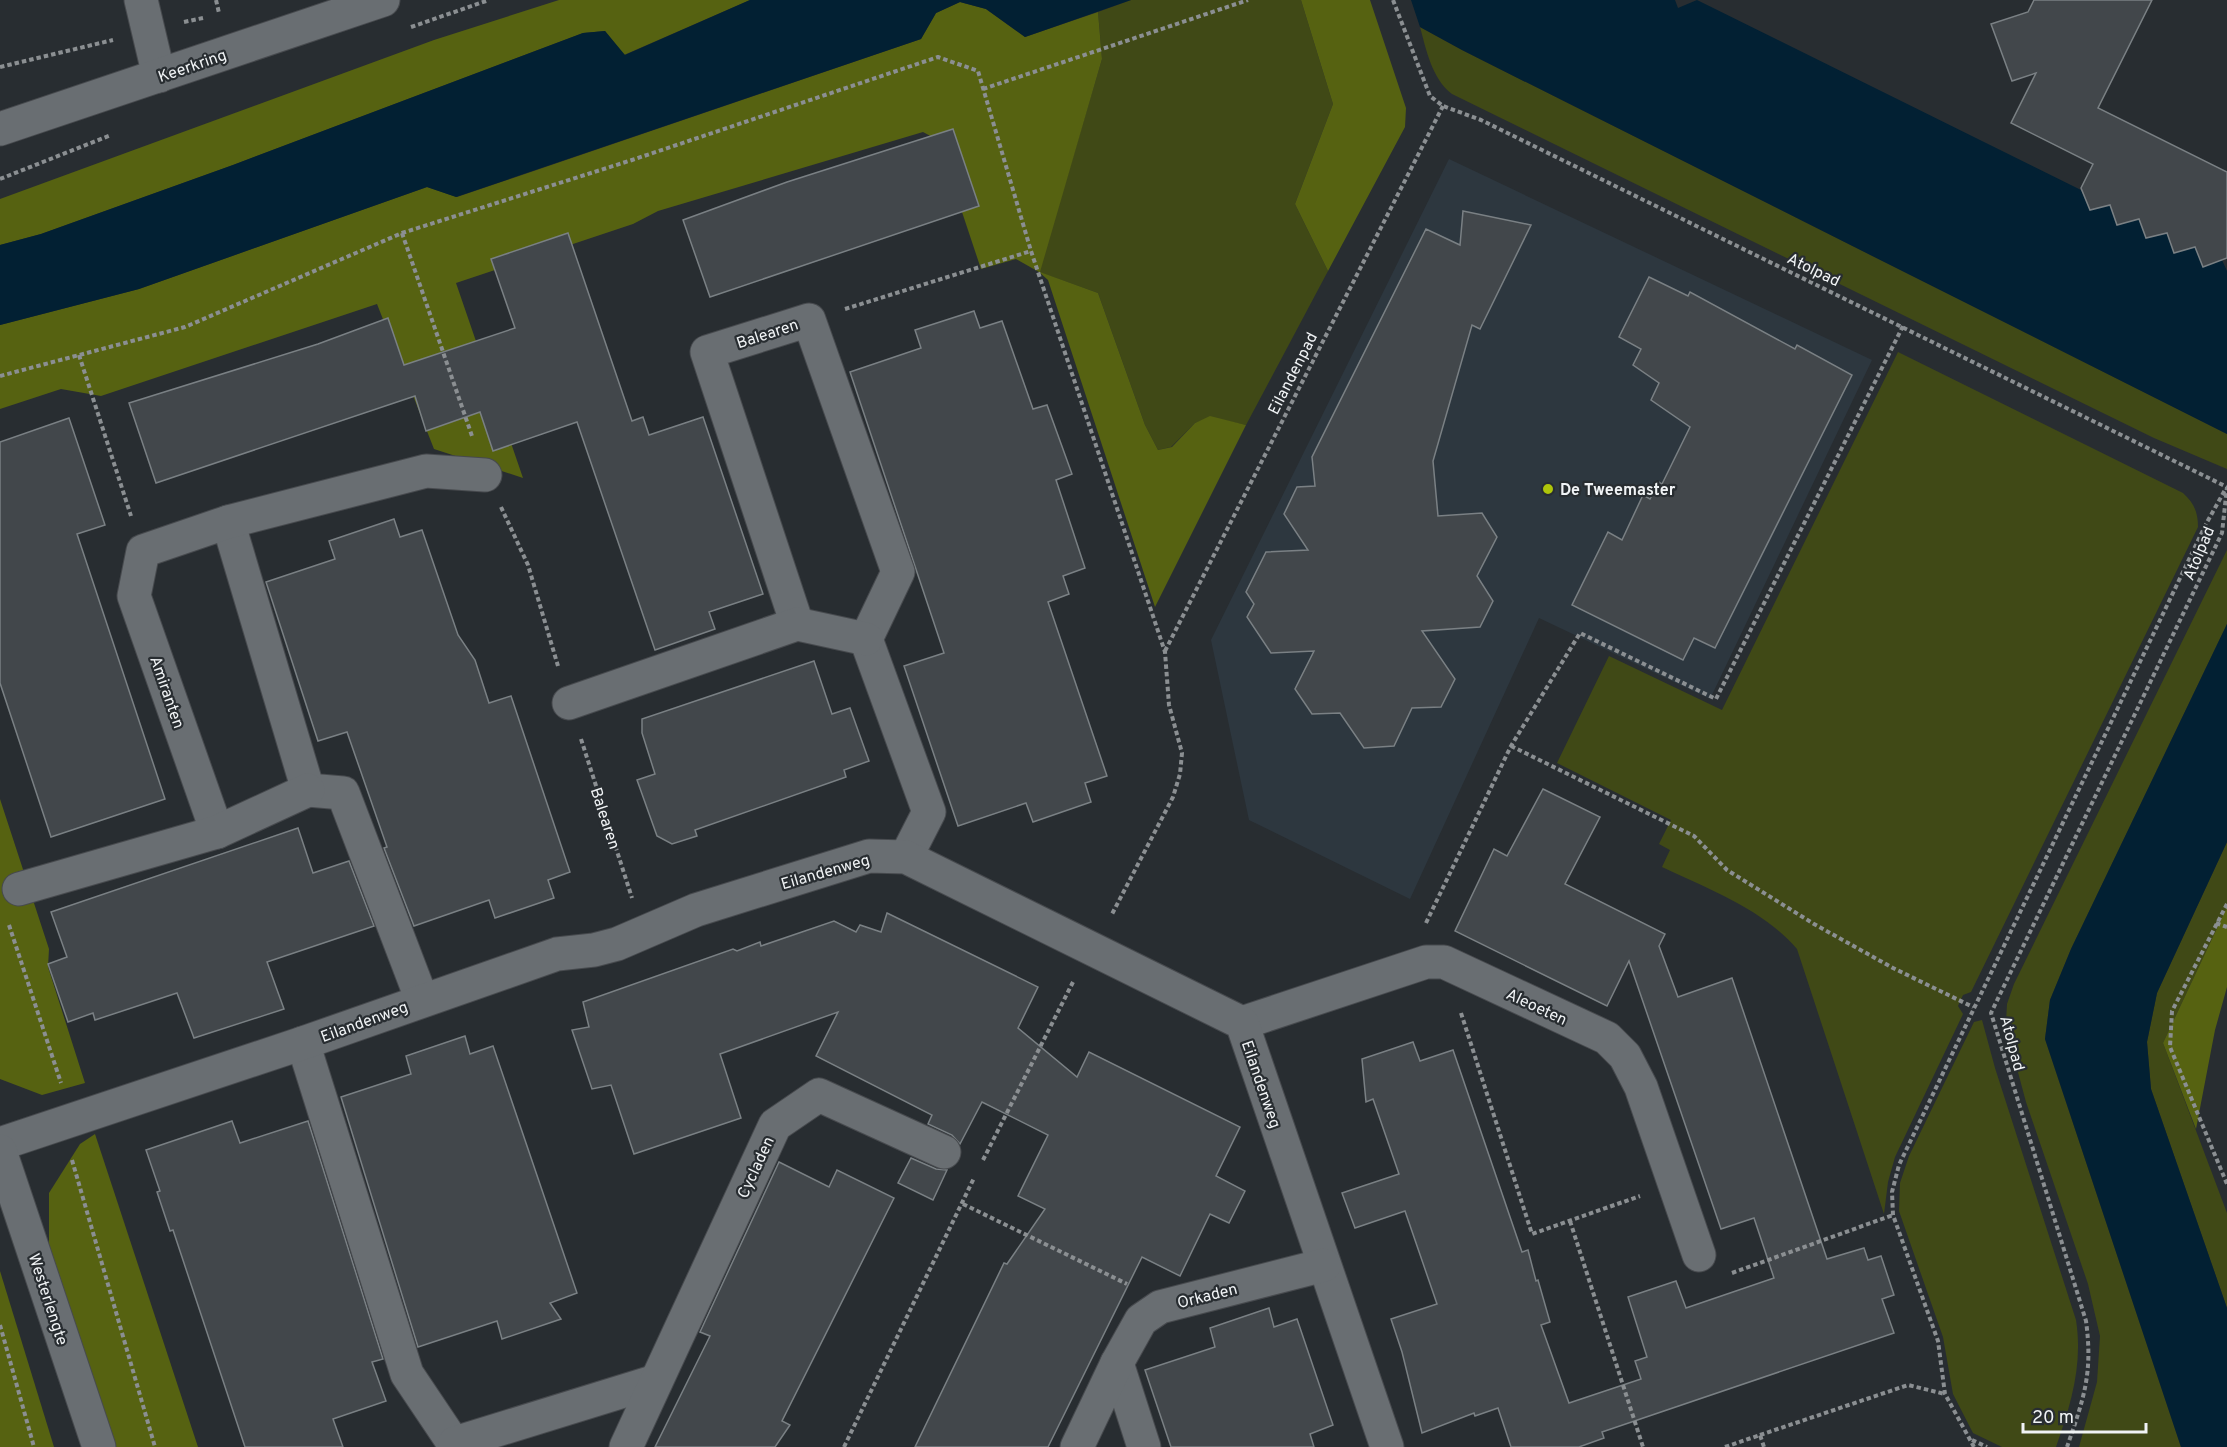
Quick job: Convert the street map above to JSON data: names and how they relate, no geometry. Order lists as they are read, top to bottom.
{
  "streets": {
    "street": [
      "Keerkring",
      "Balearen",
      "Amiranten",
      "Eilandenweg",
      "Aleoeten",
      "Cycladen",
      "Orkaden",
      "Westerlengte"
    ],
    "path": ["Atolpad", "Eilandenpad"]
  },
  "crossings": [
    ["Atolpad", "Eilandenpad"],
    ["Balearen", "Eilandenweg"],
    ["Eilandenweg", "Orkaden"]
  ],
  "places": ["De Tweemaster"],
  "scale_bar": "20 m"
}
